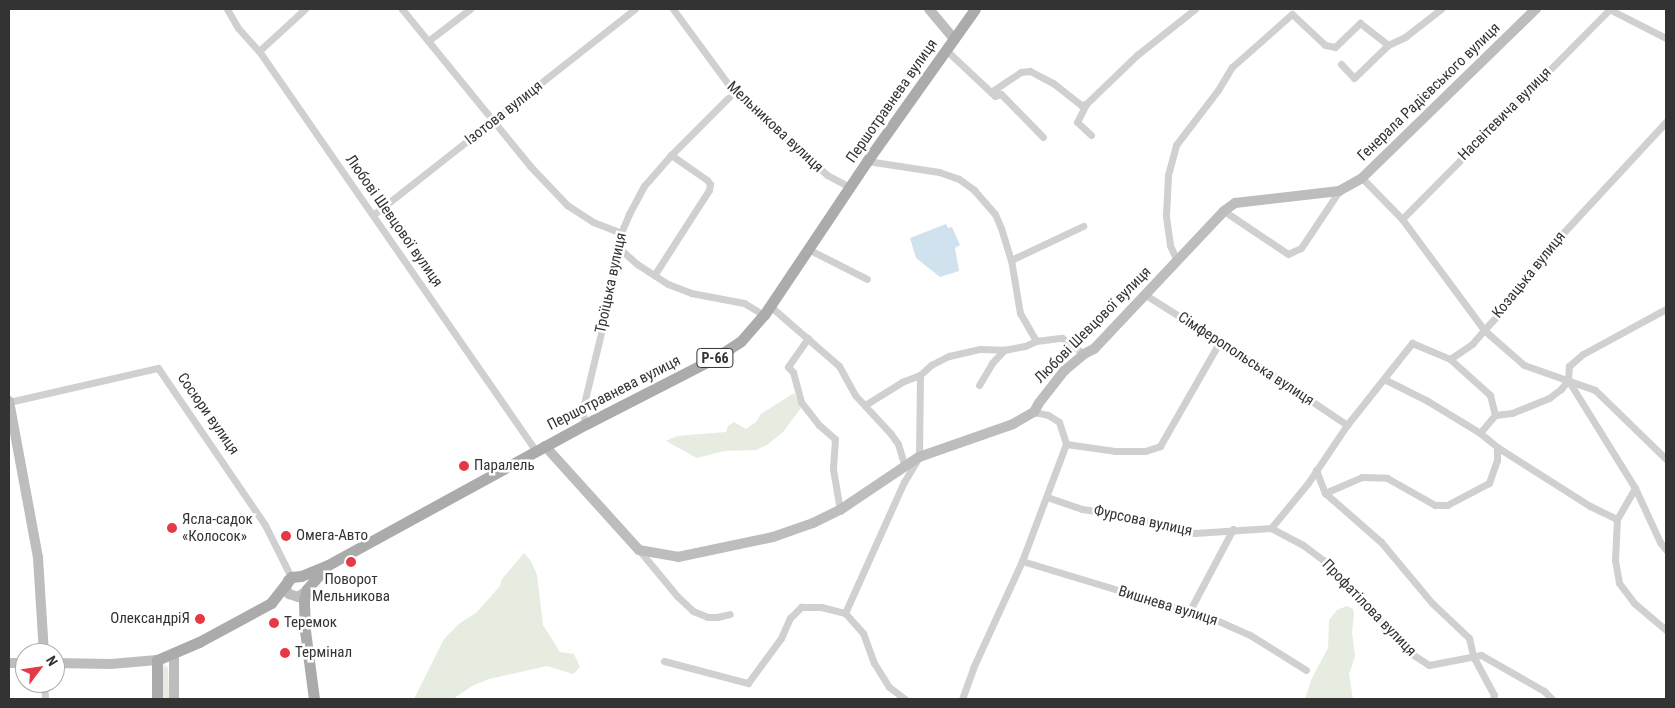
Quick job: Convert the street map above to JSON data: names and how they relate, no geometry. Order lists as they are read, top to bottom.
{
  "streets": {
    "main road": ["Першотравнева вулиця", "Р-66"],
    "street": [
      "Генерала Радієвського вулиця",
      "Ізотова вулиця",
      "Насвітевича вулиця",
      "Мельникова вулиця",
      "Любові Шевцової вулиця",
      "Козацька вулиця",
      "Троїцька вулиця",
      "Сімферопольська вулиця",
      "Сосюри вулиця",
      "Фурсова вулиця",
      "Вишнева вулиця",
      "Профатілова вулиця"
    ]
  },
  "crossings": [
    ["Генерала Радієвського вулиця", "Любові Шевцової вулиця"],
    ["Генерала Радієвського вулиця", "Козацька вулиця"],
    ["Першотравнева вулиця", "Мельникова вулиця"],
    ["Першотравнева вулиця", "Любові Шевцової вулиця"],
    ["Першотравнева вулиця", "Троїцька вулиця"],
    ["Першотравнева вулиця", "Сосюри вулиця"],
    ["Ізотова вулиця", "Любові Шевцової вулиця"],
    ["Насвітевича вулиця", "Козацька вулиця"],
    ["Мельникова вулиця", "Троїцька вулиця"],
    ["Любові Шевцової вулиця", "Сімферопольська вулиця"],
    ["Фурсова вулиця", "Профатілова вулиця"]
  ],
  "places": [
    "Паралель",
    "Ясла-садок «Колосок»",
    "Омега-Авто",
    "Поворот Мельникова",
    "ОлександріЯ",
    "Теремок",
    "Термінал"
  ],
  "north": "top right"
}
